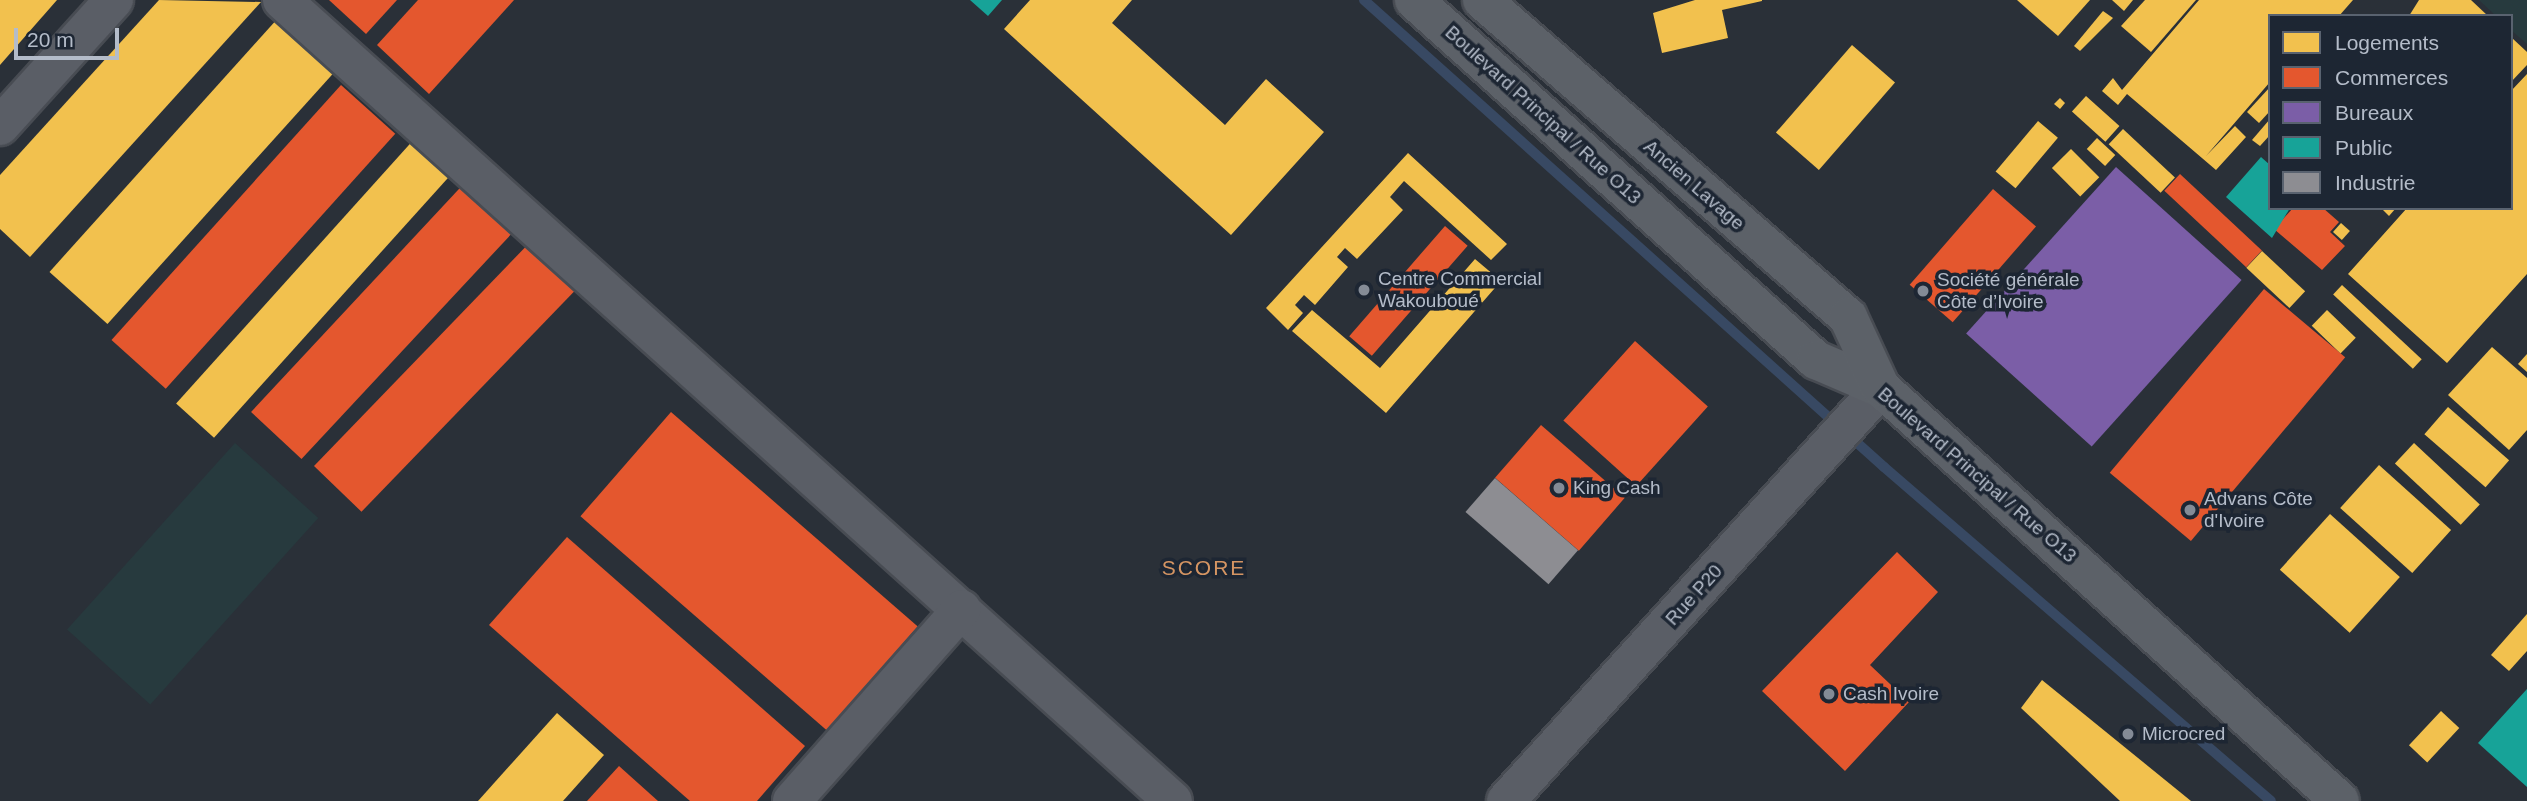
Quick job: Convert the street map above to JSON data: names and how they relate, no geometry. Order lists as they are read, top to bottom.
{
  "streets": {
    "main road": ["Boulevard Principal / Rue O13", "Ancien Lavage"],
    "street": ["Rue P20"]
  },
  "crossings": [
    ["Boulevard Principal / Rue O13", "Ancien Lavage"],
    ["Boulevard Principal / Rue O13", "Rue P20"],
    ["Ancien Lavage", "Rue P20"]
  ],
  "districts": ["SCORE"],
  "places": [
    "Centre Commercial Wakouboué",
    "Société générale Côte d’Ivoire",
    "King Cash",
    "Advans Côte d'Ivoire",
    "Cash Ivoire",
    "Microcred"
  ],
  "legend": [
    "Logements",
    "Commerces",
    "Bureaux",
    "Public",
    "Industrie"
  ],
  "scale_bar": "20 m"
}
